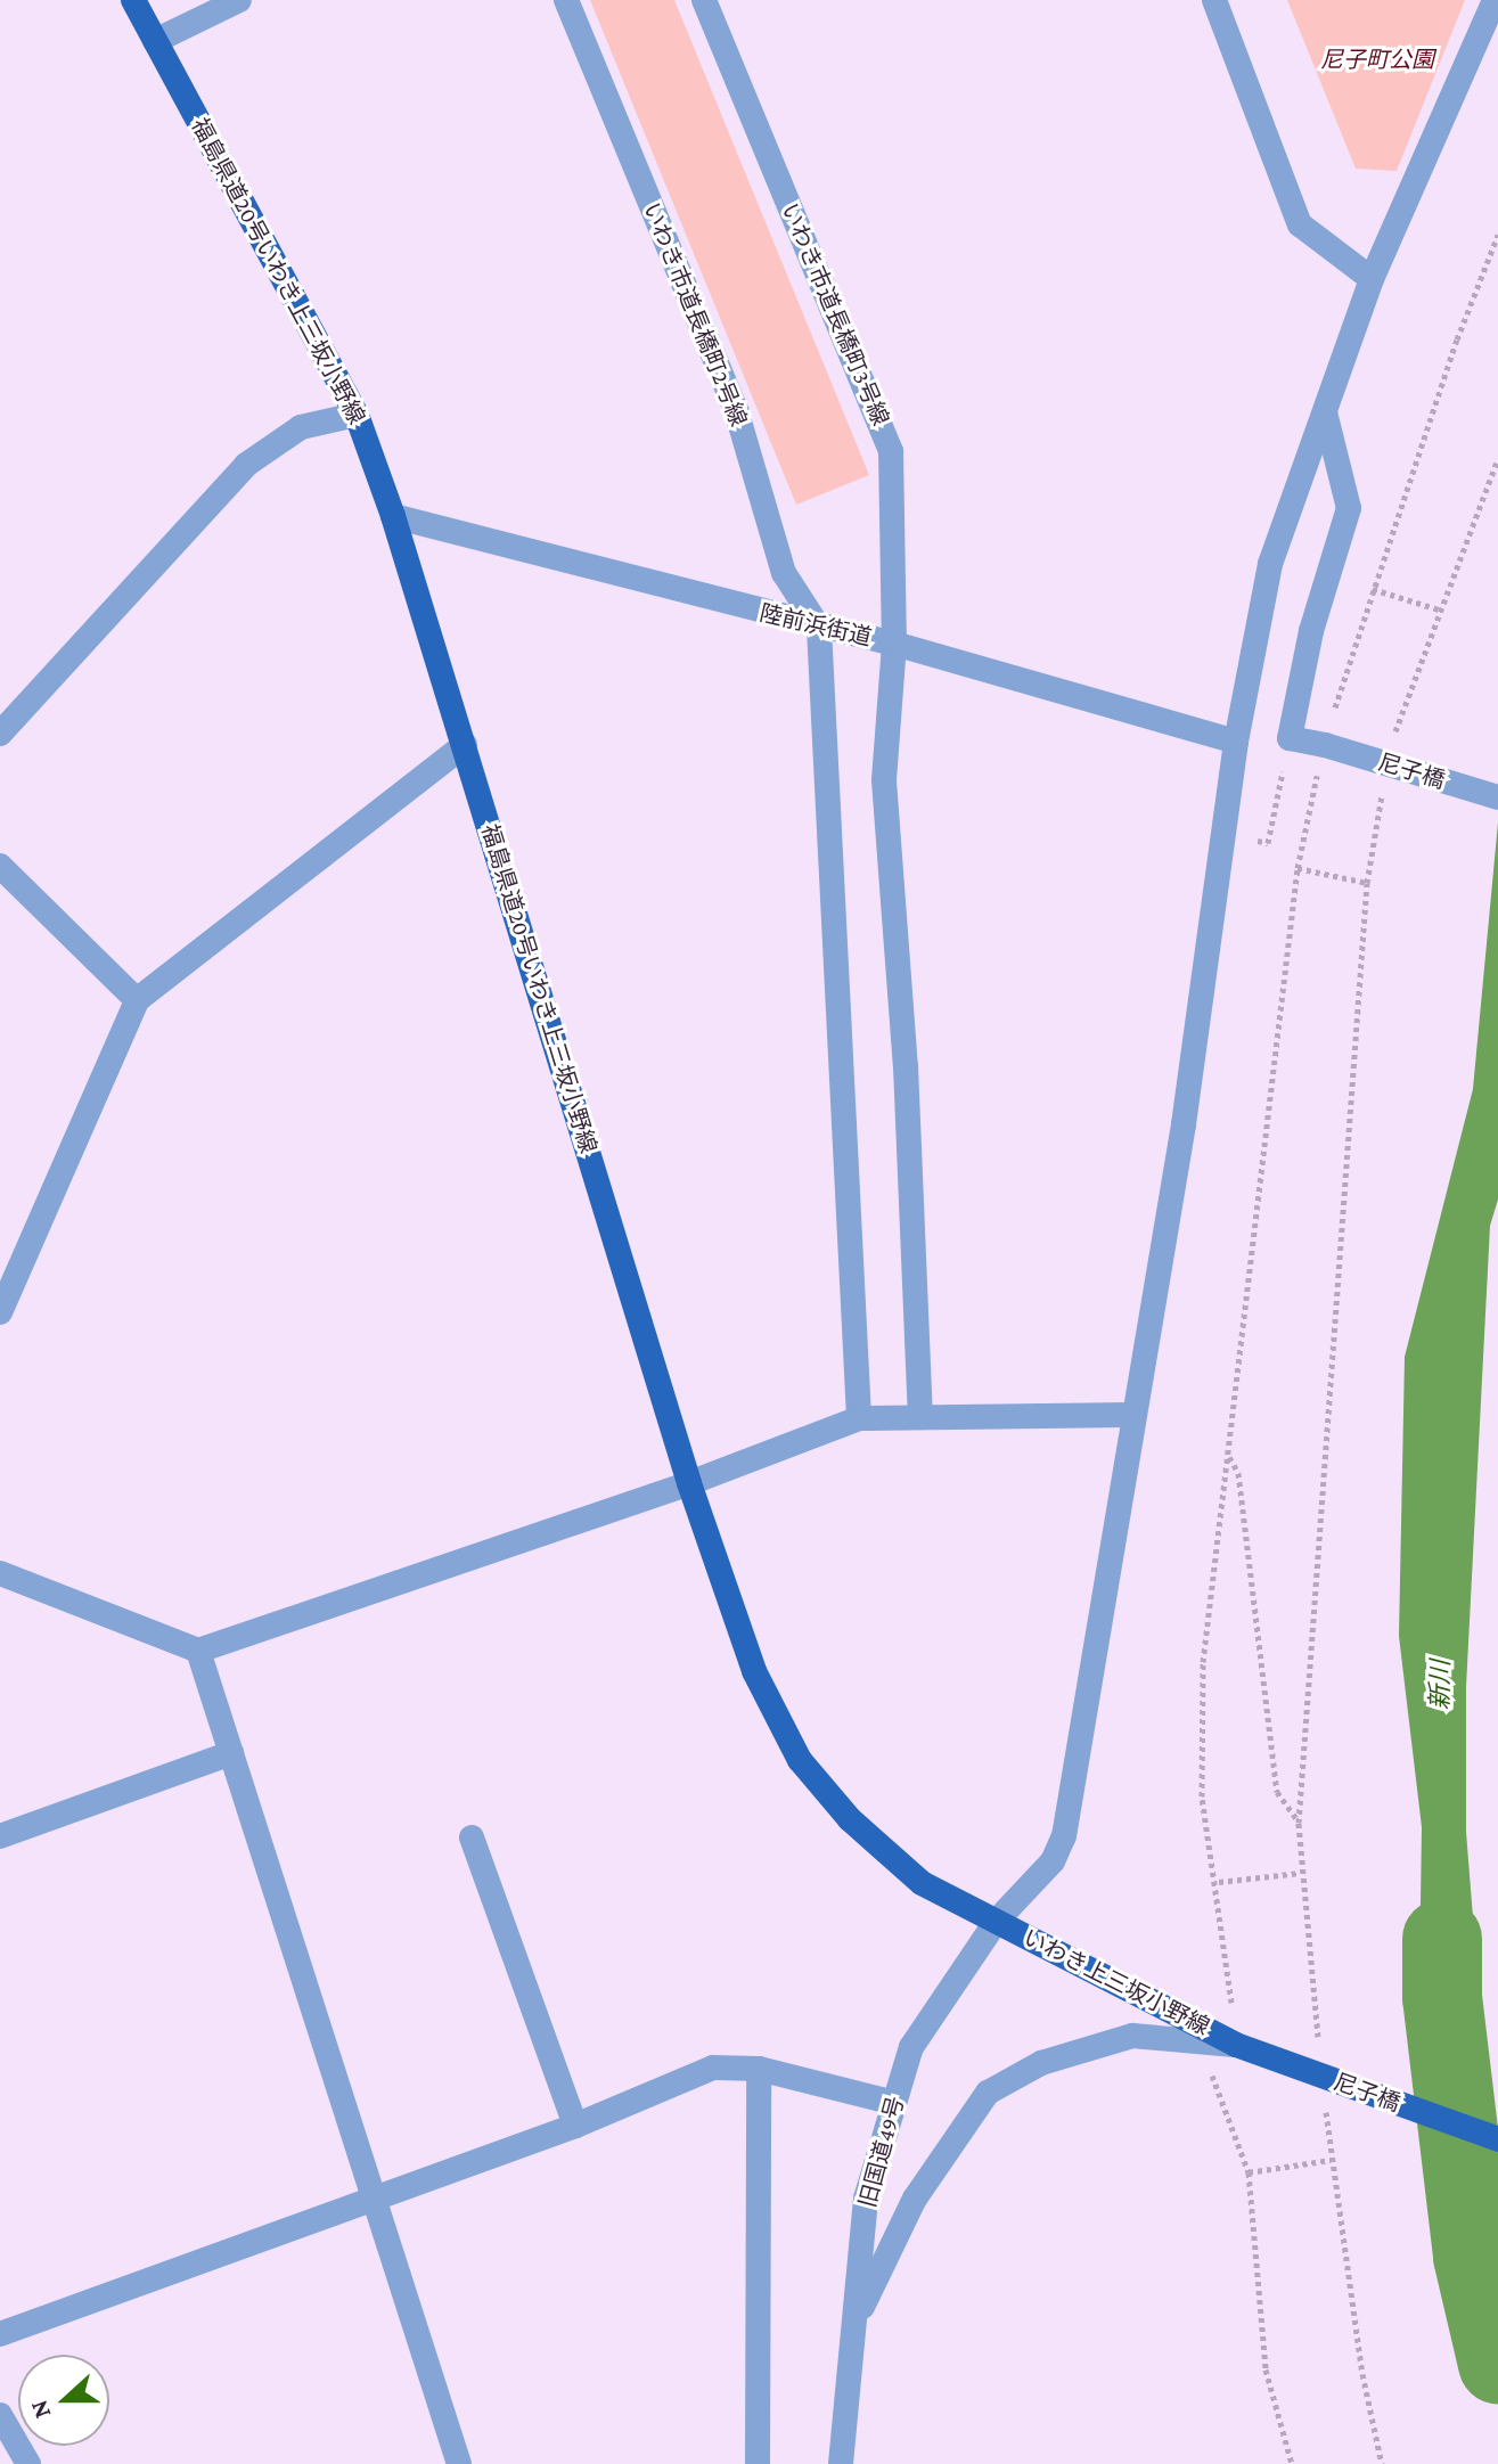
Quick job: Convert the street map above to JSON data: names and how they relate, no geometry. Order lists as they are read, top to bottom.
{
  "streets": {
    "main road": ["福島県道20号いわき上三坂小野線", "尼子橋", "いわき上三坂小野線"],
    "street": [
      "いわき市道長橋町2号線",
      "いわき市道長橋町3号線",
      "陸前浜街道",
      "旧国道49号"
    ]
  },
  "crossings": [
    ["福島県道20号いわき上三坂小野線", "陸前浜街道"],
    ["福島県道20号いわき上三坂小野線", "いわき上三坂小野線"],
    ["福島県道20号いわき上三坂小野線", "旧国道49号"],
    ["いわき市道長橋町2号線", "陸前浜街道"],
    ["いわき市道長橋町3号線", "陸前浜街道"],
    ["陸前浜街道", "旧国道49号"],
    ["尼子橋", "いわき上三坂小野線"],
    ["いわき上三坂小野線", "旧国道49号"]
  ],
  "water": ["新川"],
  "parks": ["尼子町公園"],
  "north": "left"
}
